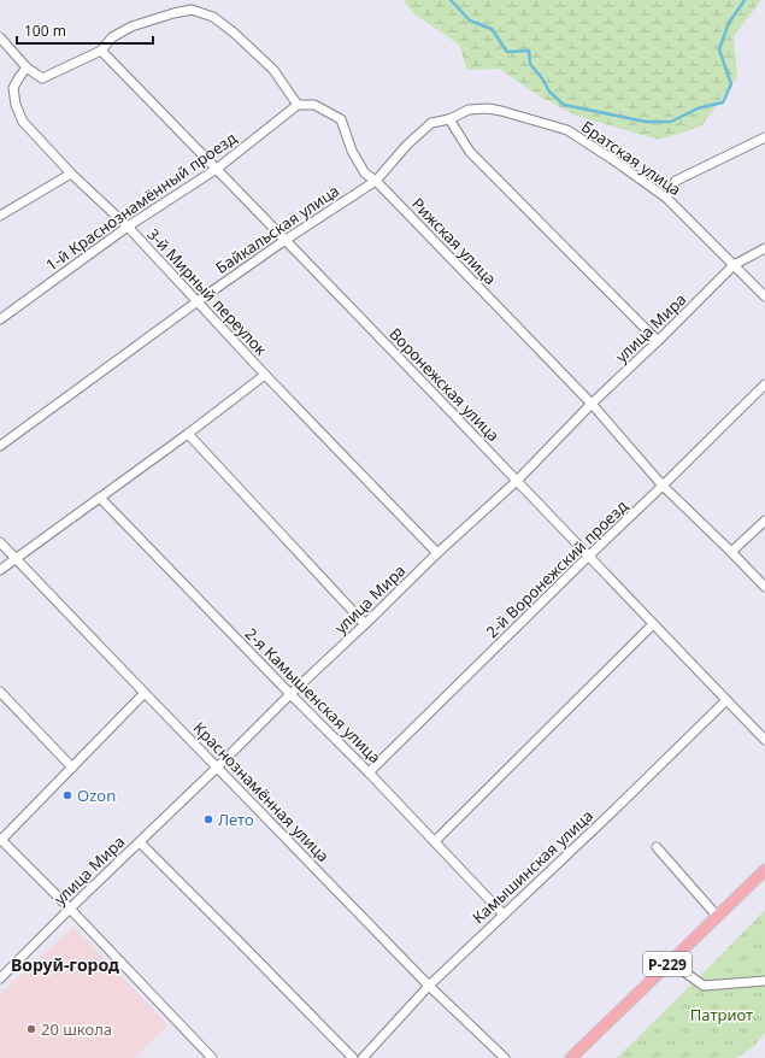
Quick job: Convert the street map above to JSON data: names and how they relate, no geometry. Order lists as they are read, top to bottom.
{
  "streets": {
    "main road": ["Р-229"],
    "street": [
      "Братская улица",
      "1-й Краснознамённый проезд",
      "Байкальская улица",
      "Рижская улица",
      "3-й Мирный переулок",
      "улица Мира",
      "Воронежская улица",
      "2-й Воронежский проезд",
      "2-я Камышенская улица",
      "Краснознамённая улица",
      "Камышинская улица"
    ]
  },
  "crossings": [
    ["Братская улица", "Байкальская улица"],
    ["Братская улица", "улица Мира"],
    ["1-й Краснознамённый проезд", "Рижская улица"],
    ["1-й Краснознамённый проезд", "3-й Мирный переулок"],
    ["1-й Краснознамённый проезд", "Воронежская улица"],
    ["Байкальская улица", "Рижская улица"],
    ["Байкальская улица", "3-й Мирный переулок"],
    ["Байкальская улица", "Воронежская улица"],
    ["Рижская улица", "улица Мира"],
    ["Рижская улица", "2-й Воронежский проезд"],
    ["3-й Мирный переулок", "улица Мира"],
    ["улица Мира", "Воронежская улица"],
    ["улица Мира", "2-я Камышенская улица"],
    ["улица Мира", "Краснознамённая улица"],
    ["Воронежская улица", "2-й Воронежский проезд"],
    ["Воронежская улица", "Камышинская улица"],
    ["2-й Воронежский проезд", "2-я Камышенская улица"],
    ["2-я Камышенская улица", "Камышинская улица"],
    ["Краснознамённая улица", "Камышинская улица"]
  ],
  "districts": ["Воруй-город"],
  "parks": ["Патриот"],
  "places": ["Ozon", "Лето", "20 школа"],
  "scale_bar": "100 m"
}
